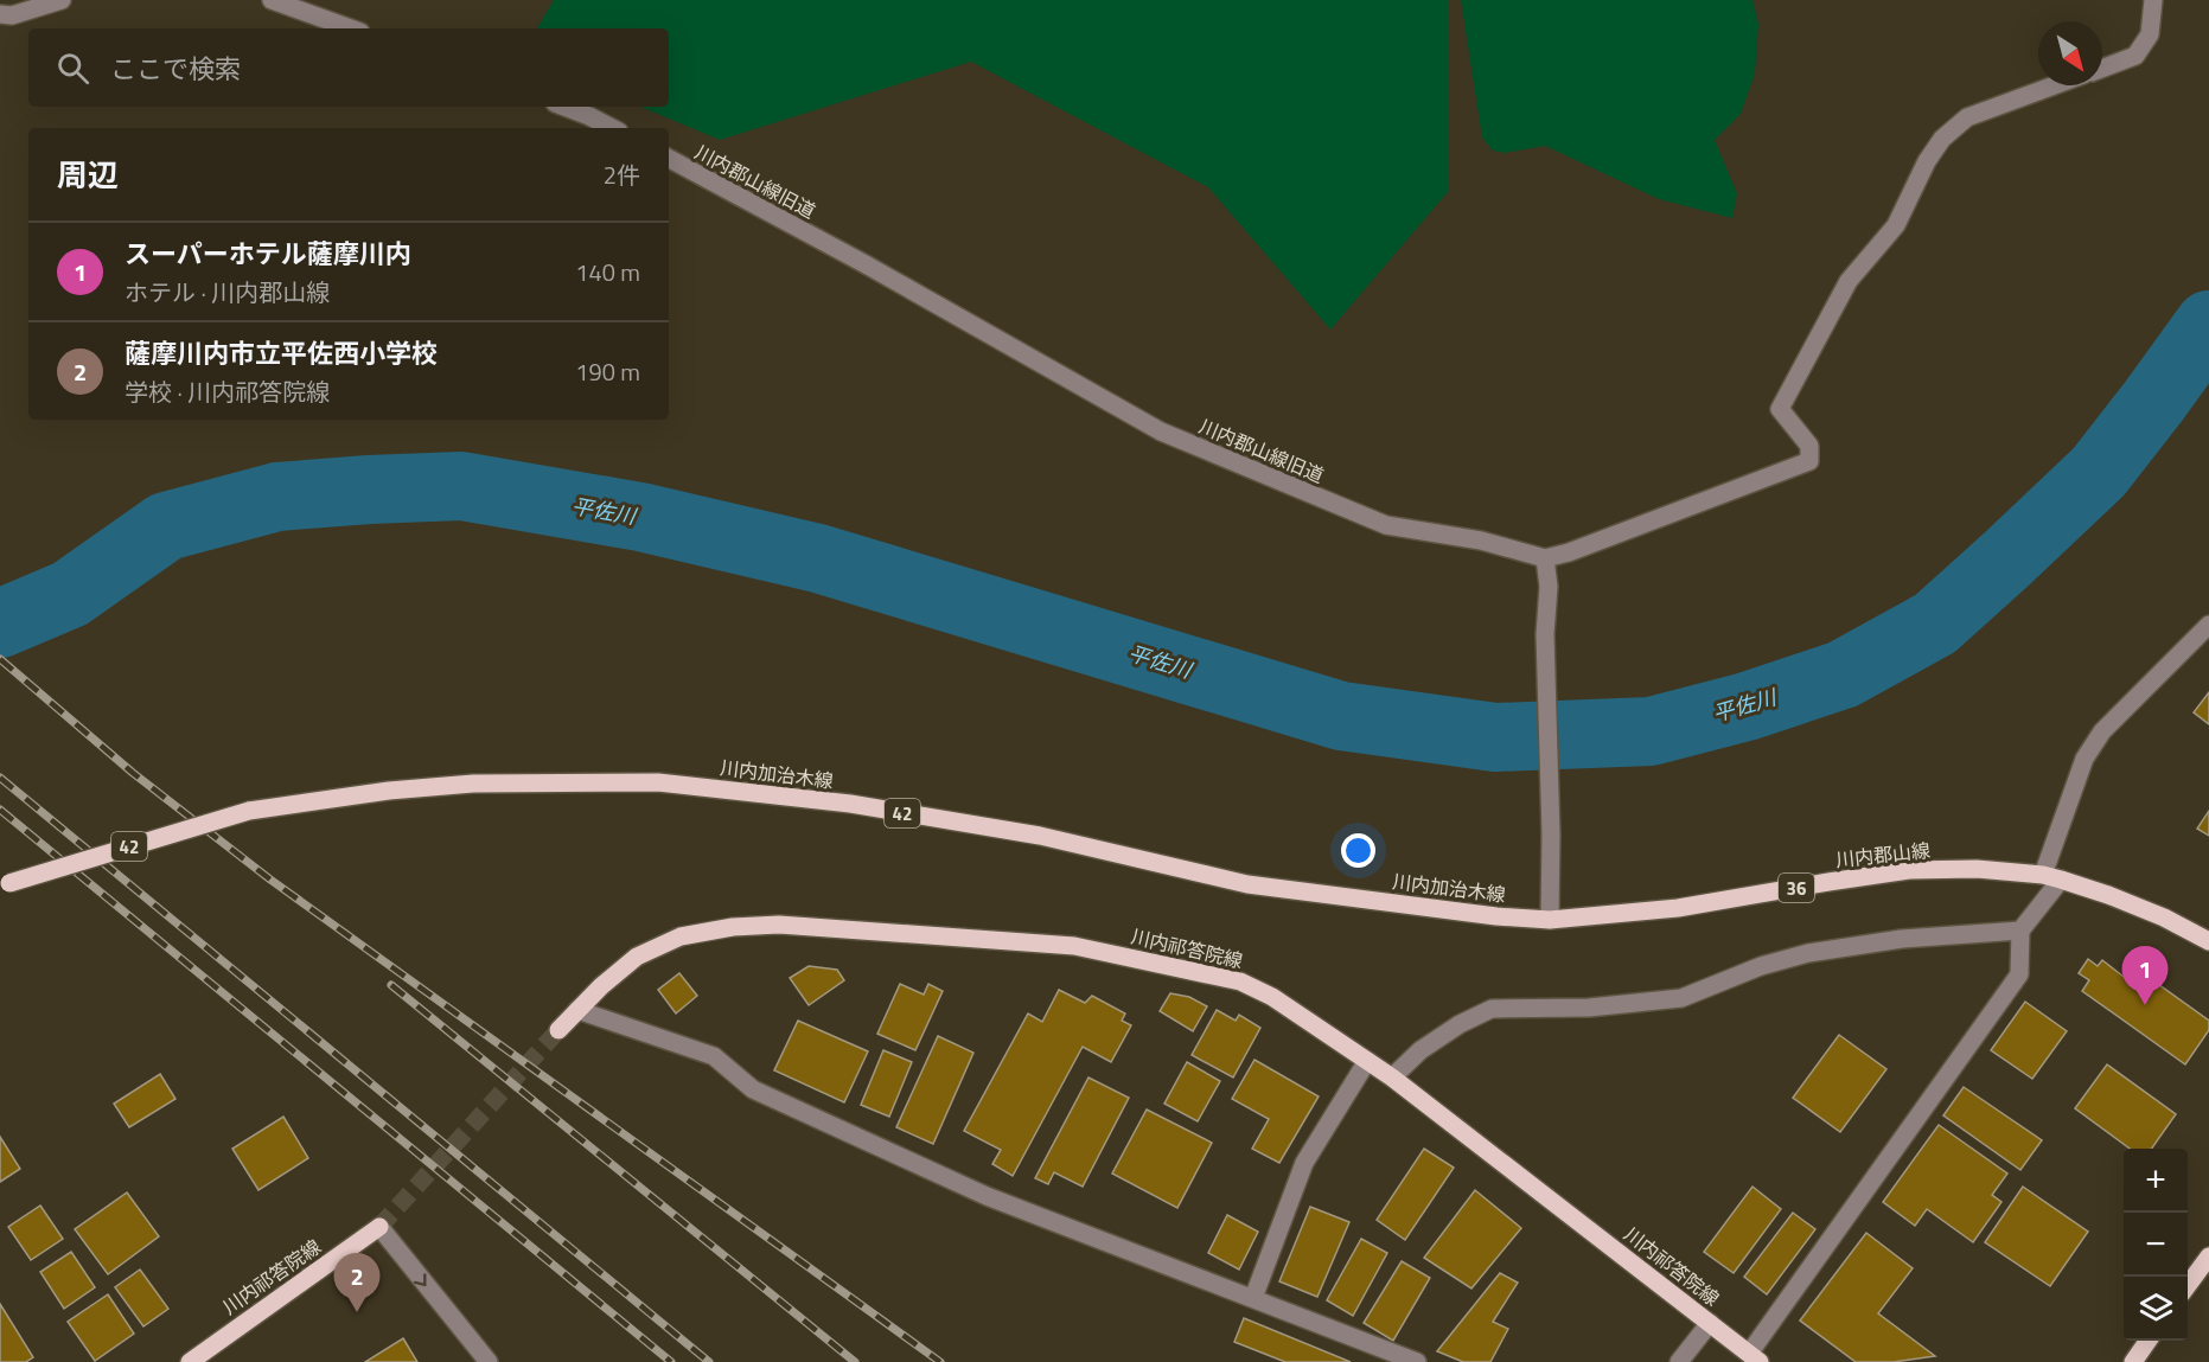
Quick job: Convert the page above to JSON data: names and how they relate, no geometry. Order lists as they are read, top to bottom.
{
  "streets": {
    "main road": [
      "川内加治木線",
      "42",
      "川内郡山線",
      "36",
      "川内祁答院線"
    ],
    "street": ["川内郡山線旧道"]
  },
  "crossings": [
    ["川内加治木線", "川内郡山線"]
  ],
  "water": ["平佐川"],
  "north": "bottom right",
  "page": {
    "search": "ここで検索",
    "heading": ["周辺", "2件"],
    "list": [
      {
        "mark": "1",
        "name": "スーパーホテル薩摩川内",
        "note": "ホテル · 川内郡山線",
        "value": "140 m"
      },
      {
        "mark": "2",
        "name": "薩摩川内市立平佐西小学校",
        "note": "学校 · 川内祁答院線",
        "value": "190 m"
      }
    ],
    "pins": ["1", "2"],
    "map_buttons": ["+", "−"]
  }
}
